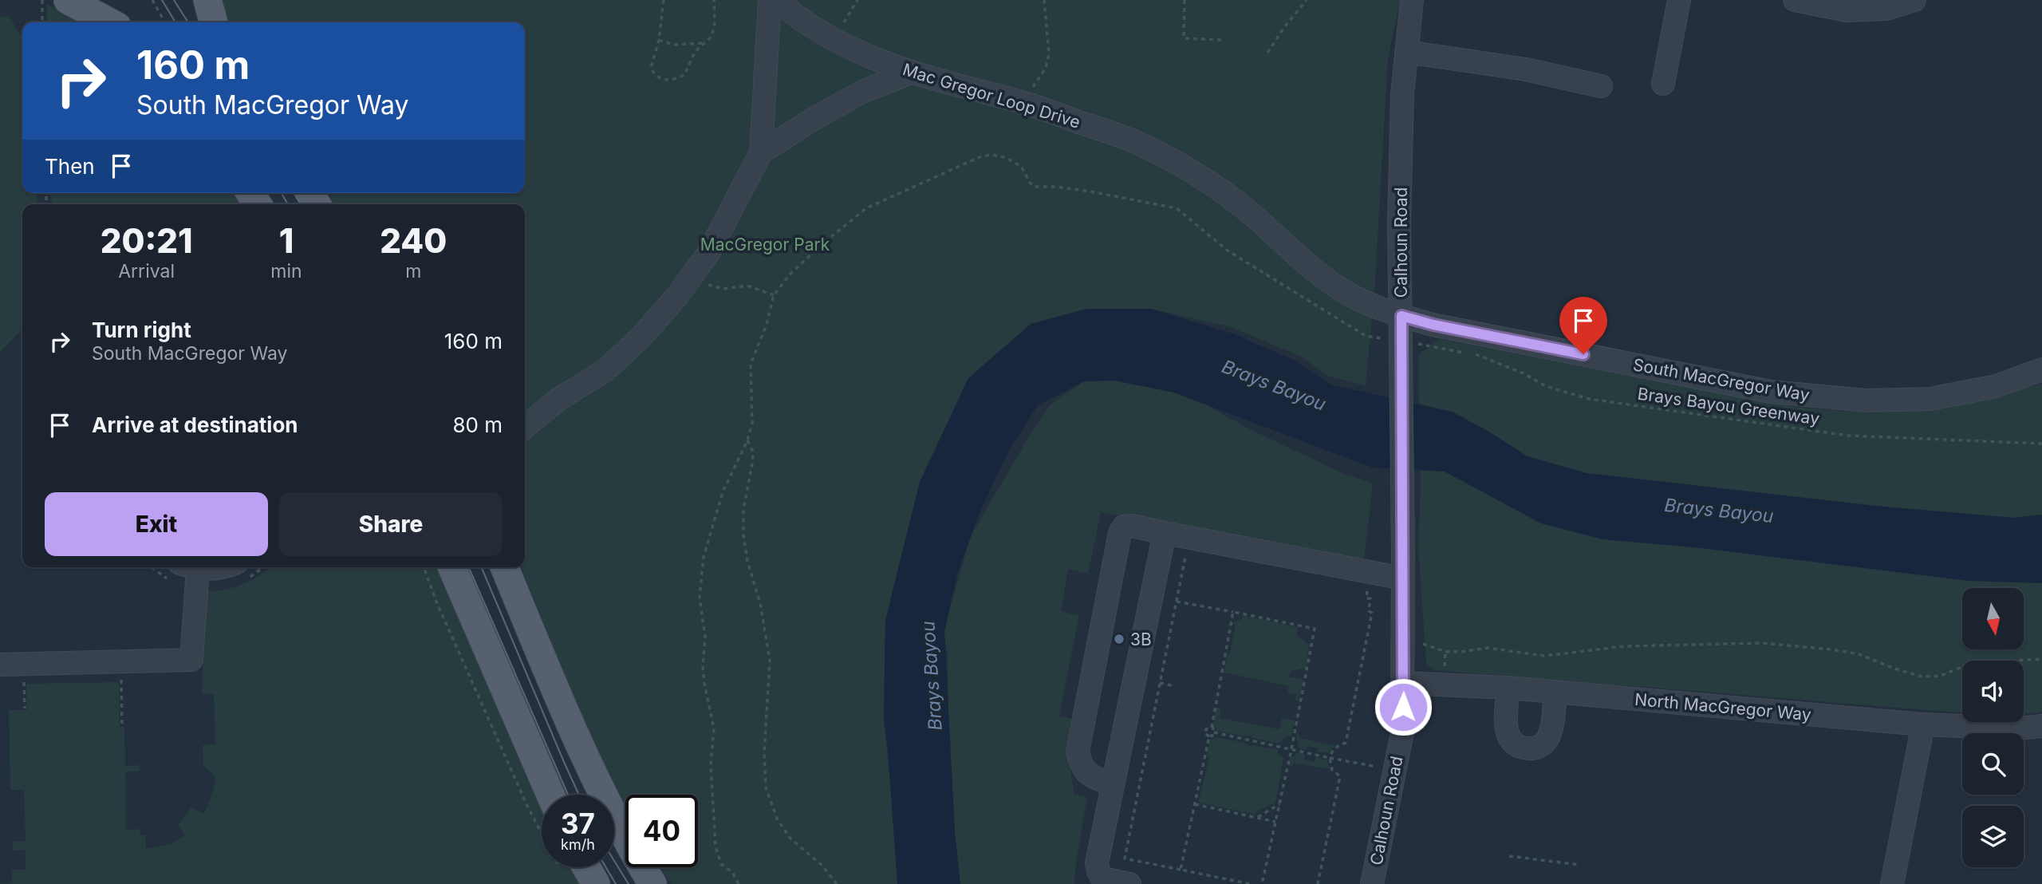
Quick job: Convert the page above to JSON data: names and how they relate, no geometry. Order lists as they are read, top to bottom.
{
  "streets": {
    "street": [
      "Mac Gregor Loop Drive",
      "Calhoun Road",
      "South MacGregor Way",
      "North MacGregor Way"
    ],
    "path": ["Brays Bayou Greenway"]
  },
  "crossings": [
    ["Mac Gregor Loop Drive", "Calhoun Road"],
    ["Mac Gregor Loop Drive", "South MacGregor Way"],
    ["Calhoun Road", "South MacGregor Way"],
    ["Calhoun Road", "North MacGregor Way"]
  ],
  "water": ["Brays Bayou"],
  "parks": ["MacGregor Park"],
  "places": ["3B"],
  "north": "bottom",
  "page": {
    "turn": ["160 m", "South MacGregor Way"],
    "then": "Then",
    "eta": [
      "20:21",
      "Arrival",
      "1",
      "min",
      "240",
      "m"
    ],
    "list": [
      {
        "name": "Turn right",
        "note": "South MacGregor Way",
        "value": "160 m"
      },
      {
        "name": "Arrive at destination",
        "value": "80 m"
      }
    ],
    "buttons": ["Exit", "Share"],
    "speed": "37 km/h",
    "limit": "40"
  }
}
